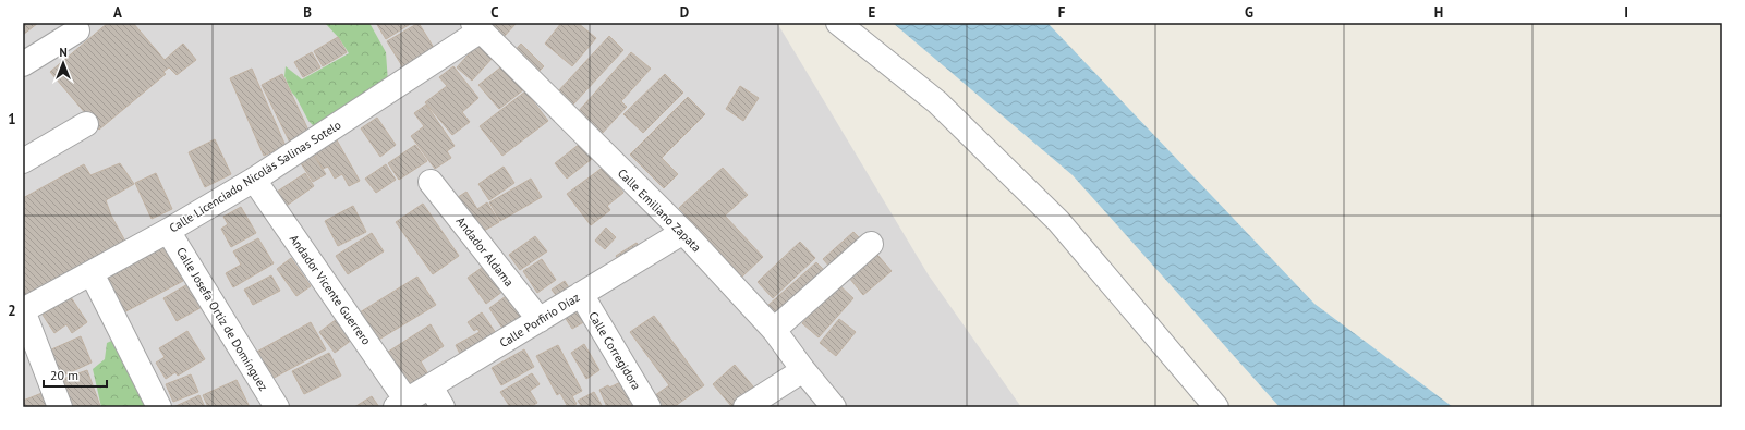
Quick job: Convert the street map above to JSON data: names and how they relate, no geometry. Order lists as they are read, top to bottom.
{
  "streets": {
    "street": [
      "Calle Licenciado Nicolás Salinas Sotelo",
      "Calle Emiliano Zapata",
      "Andador Aldama",
      "Andador Vicente Guerrero",
      "Calle Josefa Ortiz de Domínguez",
      "Calle Porfirio Díaz",
      "Calle Corregidora"
    ]
  },
  "crossings": [
    ["Calle Licenciado Nicolás Salinas Sotelo", "Calle Emiliano Zapata"],
    ["Calle Licenciado Nicolás Salinas Sotelo", "Andador Vicente Guerrero"],
    ["Calle Licenciado Nicolás Salinas Sotelo", "Calle Josefa Ortiz de Domínguez"],
    ["Calle Emiliano Zapata", "Calle Porfirio Díaz"],
    ["Andador Aldama", "Calle Porfirio Díaz"],
    ["Andador Vicente Guerrero", "Calle Porfirio Díaz"],
    ["Calle Porfirio Díaz", "Calle Corregidora"]
  ],
  "scale_bar": "20 m",
  "north": "top",
  "grid": {
    "columns": [
      "A",
      "B",
      "C",
      "D",
      "E",
      "F",
      "G",
      "H",
      "I"
    ],
    "rows": ["1", "2"]
  }
}
